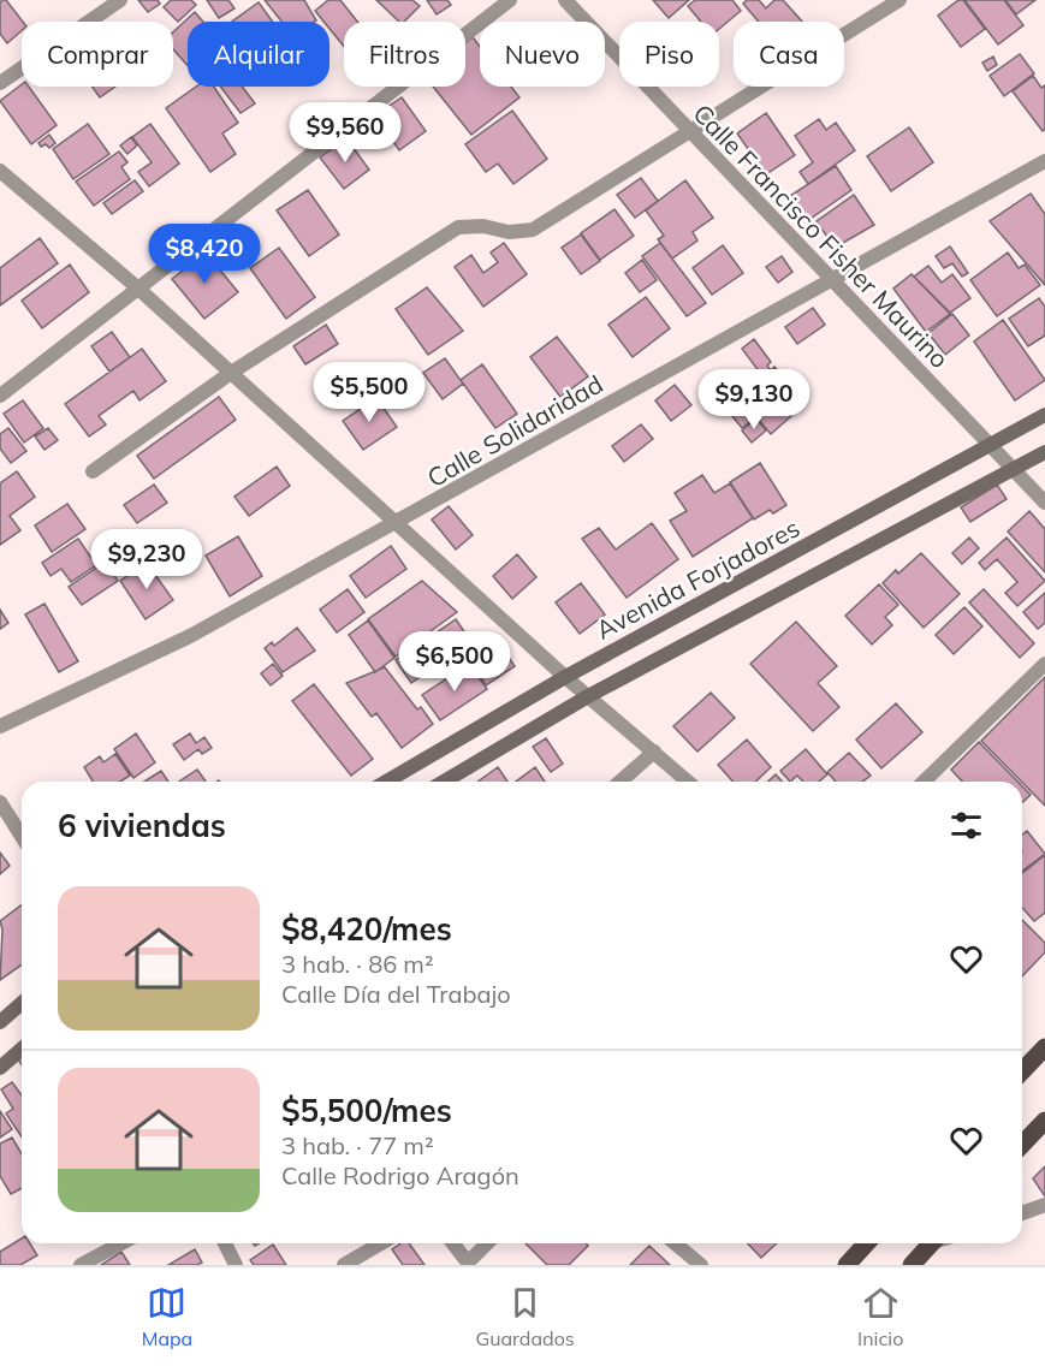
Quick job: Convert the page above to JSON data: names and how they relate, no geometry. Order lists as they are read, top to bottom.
{
  "streets": {
    "main road": ["Avenida Forjadores"],
    "street": ["Calle Francisco Fisher Maurino", "Calle Solidaridad"]
  },
  "crossings": [
    ["Calle Francisco Fisher Maurino", "Calle Solidaridad"],
    ["Calle Francisco Fisher Maurino", "Avenida Forjadores"]
  ],
  "page": {
    "chip": [
      "Comprar",
      "Alquilar",
      "Filtros",
      "Nuevo",
      "Piso",
      "Casa"
    ],
    "price": [
      "$9,560",
      "$8,420",
      "$5,500",
      "$9,130",
      "$9,230",
      "$6,500"
    ],
    "heading": "6 viviendas",
    "list": [
      {
        "name": "$8,420/mes",
        "note": "3 hab. · 86 m² · Calle Día del Trabajo"
      },
      {
        "name": "$5,500/mes",
        "note": "3 hab. · 77 m² · Calle Rodrigo Aragón"
      }
    ],
    "tabs": ["Mapa", "Guardados", "Inicio"]
  }
}
